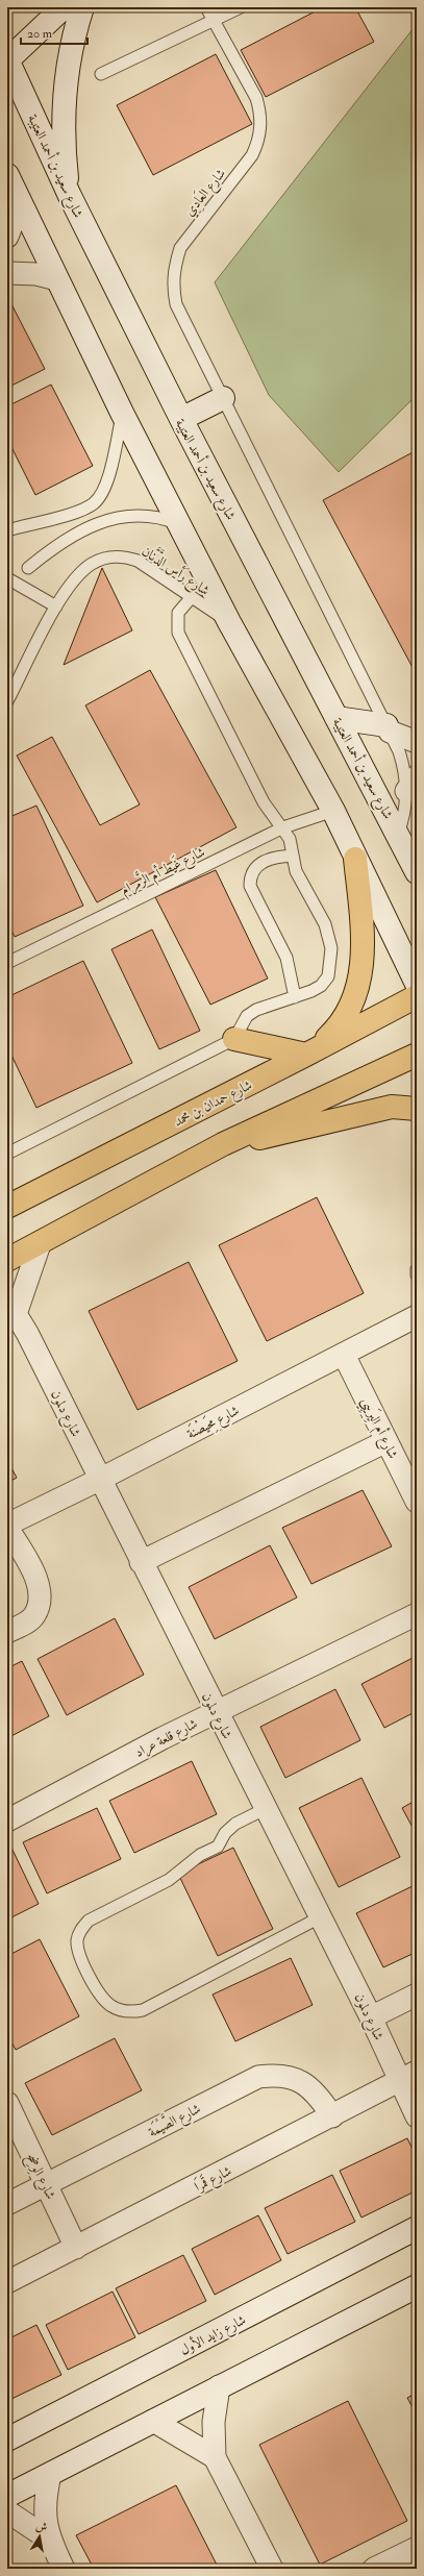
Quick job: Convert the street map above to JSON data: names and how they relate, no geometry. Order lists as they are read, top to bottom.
{
  "streets": {
    "main road": ["شارع سعيد بن أحمد العتيبة", "شارع حمدان بن محمد", "شارع زايد الأول"],
    "street": [
      "شارع دلمون",
      "شارع مِحَيصْنَة",
      "شارع أم اليِرَيبِي",
      "شارع قلعة عراد",
      "شارع الصَّيْمَة",
      "شارع الوِضِح",
      "شارع قَمرَا"
    ],
    "lane": ["شارع العَادِي", "شارع رَأس الدَّنَّان", "شارع غَيط أم الرَّمرام"]
  },
  "crossings": [
    ["شارع سعيد بن أحمد العتيبة", "شارع العَادِي"],
    ["شارع دلمون", "شارع مِحَيصْنَة"],
    ["شارع دلمون", "شارع قلعة عراد"],
    ["شارع دلمون", "شارع قَمرَا"],
    ["شارع مِحَيصْنَة", "شارع أم اليِرَيبِي"],
    ["شارع الصَّيْمَة", "شارع الوِضِح"],
    ["شارع الصَّيْمَة", "شارع قَمرَا"],
    ["شارع الوِضِح", "شارع قَمرَا"]
  ],
  "scale_bar": "20 m",
  "north": "top"
}
